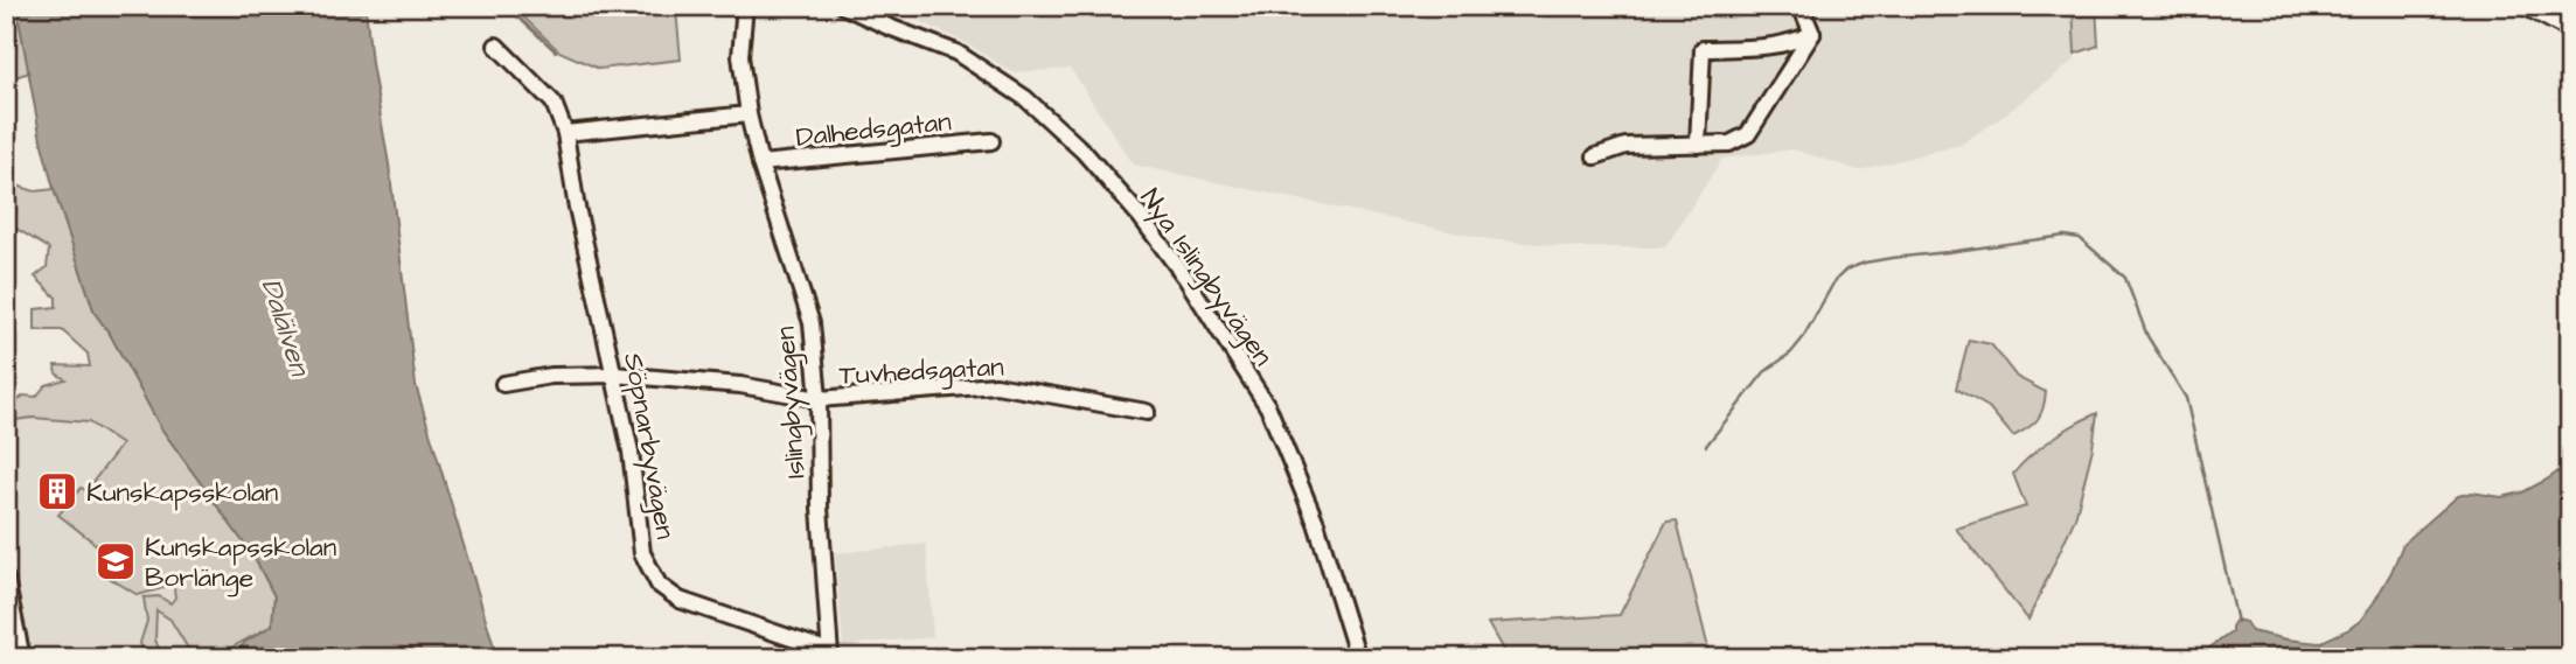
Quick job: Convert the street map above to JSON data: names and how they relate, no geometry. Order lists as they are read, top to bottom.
{
  "streets": {
    "street": [
      "Dalhedsgatan",
      "Nya Islingbyvägen",
      "Tuvhedsgatan",
      "Islingbyvägen",
      "Söpnarbyvägen"
    ]
  },
  "crossings": [
    ["Dalhedsgatan", "Islingbyvägen"],
    ["Tuvhedsgatan", "Islingbyvägen"],
    ["Tuvhedsgatan", "Söpnarbyvägen"],
    ["Islingbyvägen", "Söpnarbyvägen"]
  ],
  "water": ["Dalälven"],
  "places": {
    "building": ["Kunskapsskolan"],
    "school or university": ["Kunskapsskolan Borlänge"]
  }
}
